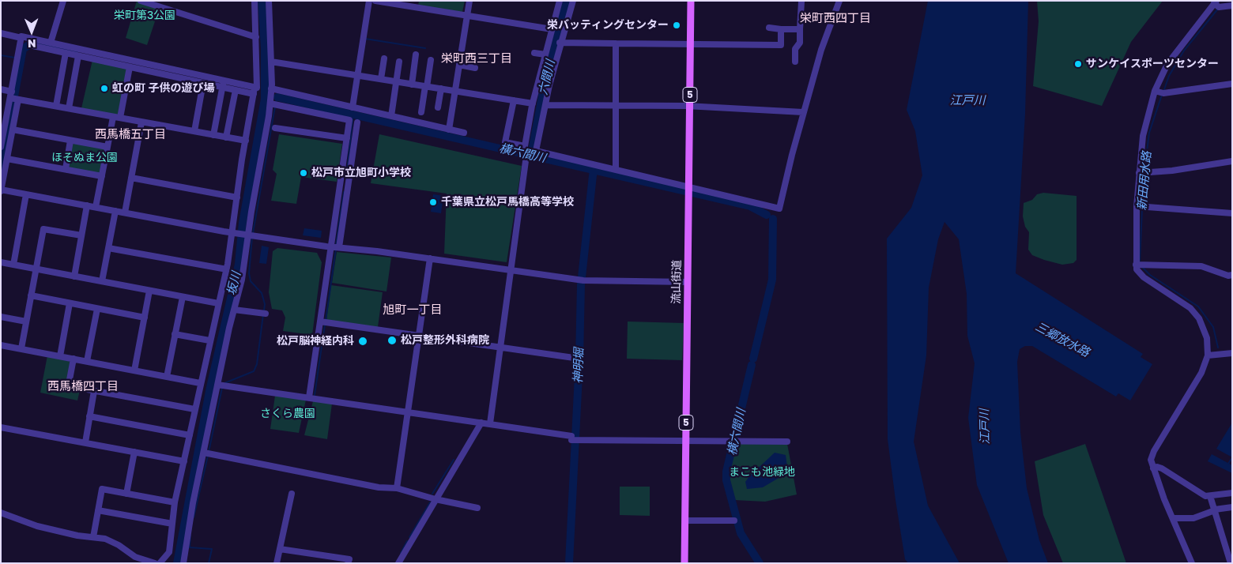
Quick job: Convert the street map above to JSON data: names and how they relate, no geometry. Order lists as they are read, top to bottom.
{
  "streets": {
    "main road": ["5", "流山街道"]
  },
  "districts": [
    "栄町西四丁目",
    "栄町西三丁目",
    "西馬橋五丁目",
    "旭町一丁目",
    "西馬橋四丁目"
  ],
  "water": [
    "六間川",
    "江戸川",
    "横六間川",
    "新田用水路",
    "坂川",
    "三郷放水路",
    "神明堀"
  ],
  "parks": [
    "栄町第3公園",
    "ほそぬま公園",
    "さくら農園",
    "まこも池緑地"
  ],
  "places": [
    "栄バッティングセンター",
    "サンケイスポーツセンター",
    "虹の町 子供の遊び場",
    "松戸市立旭町小学校",
    "千葉県立松戸馬橋高等学校",
    "松戸整形外科病院",
    "松戸脳神経内科"
  ],
  "north": "bottom"
}
